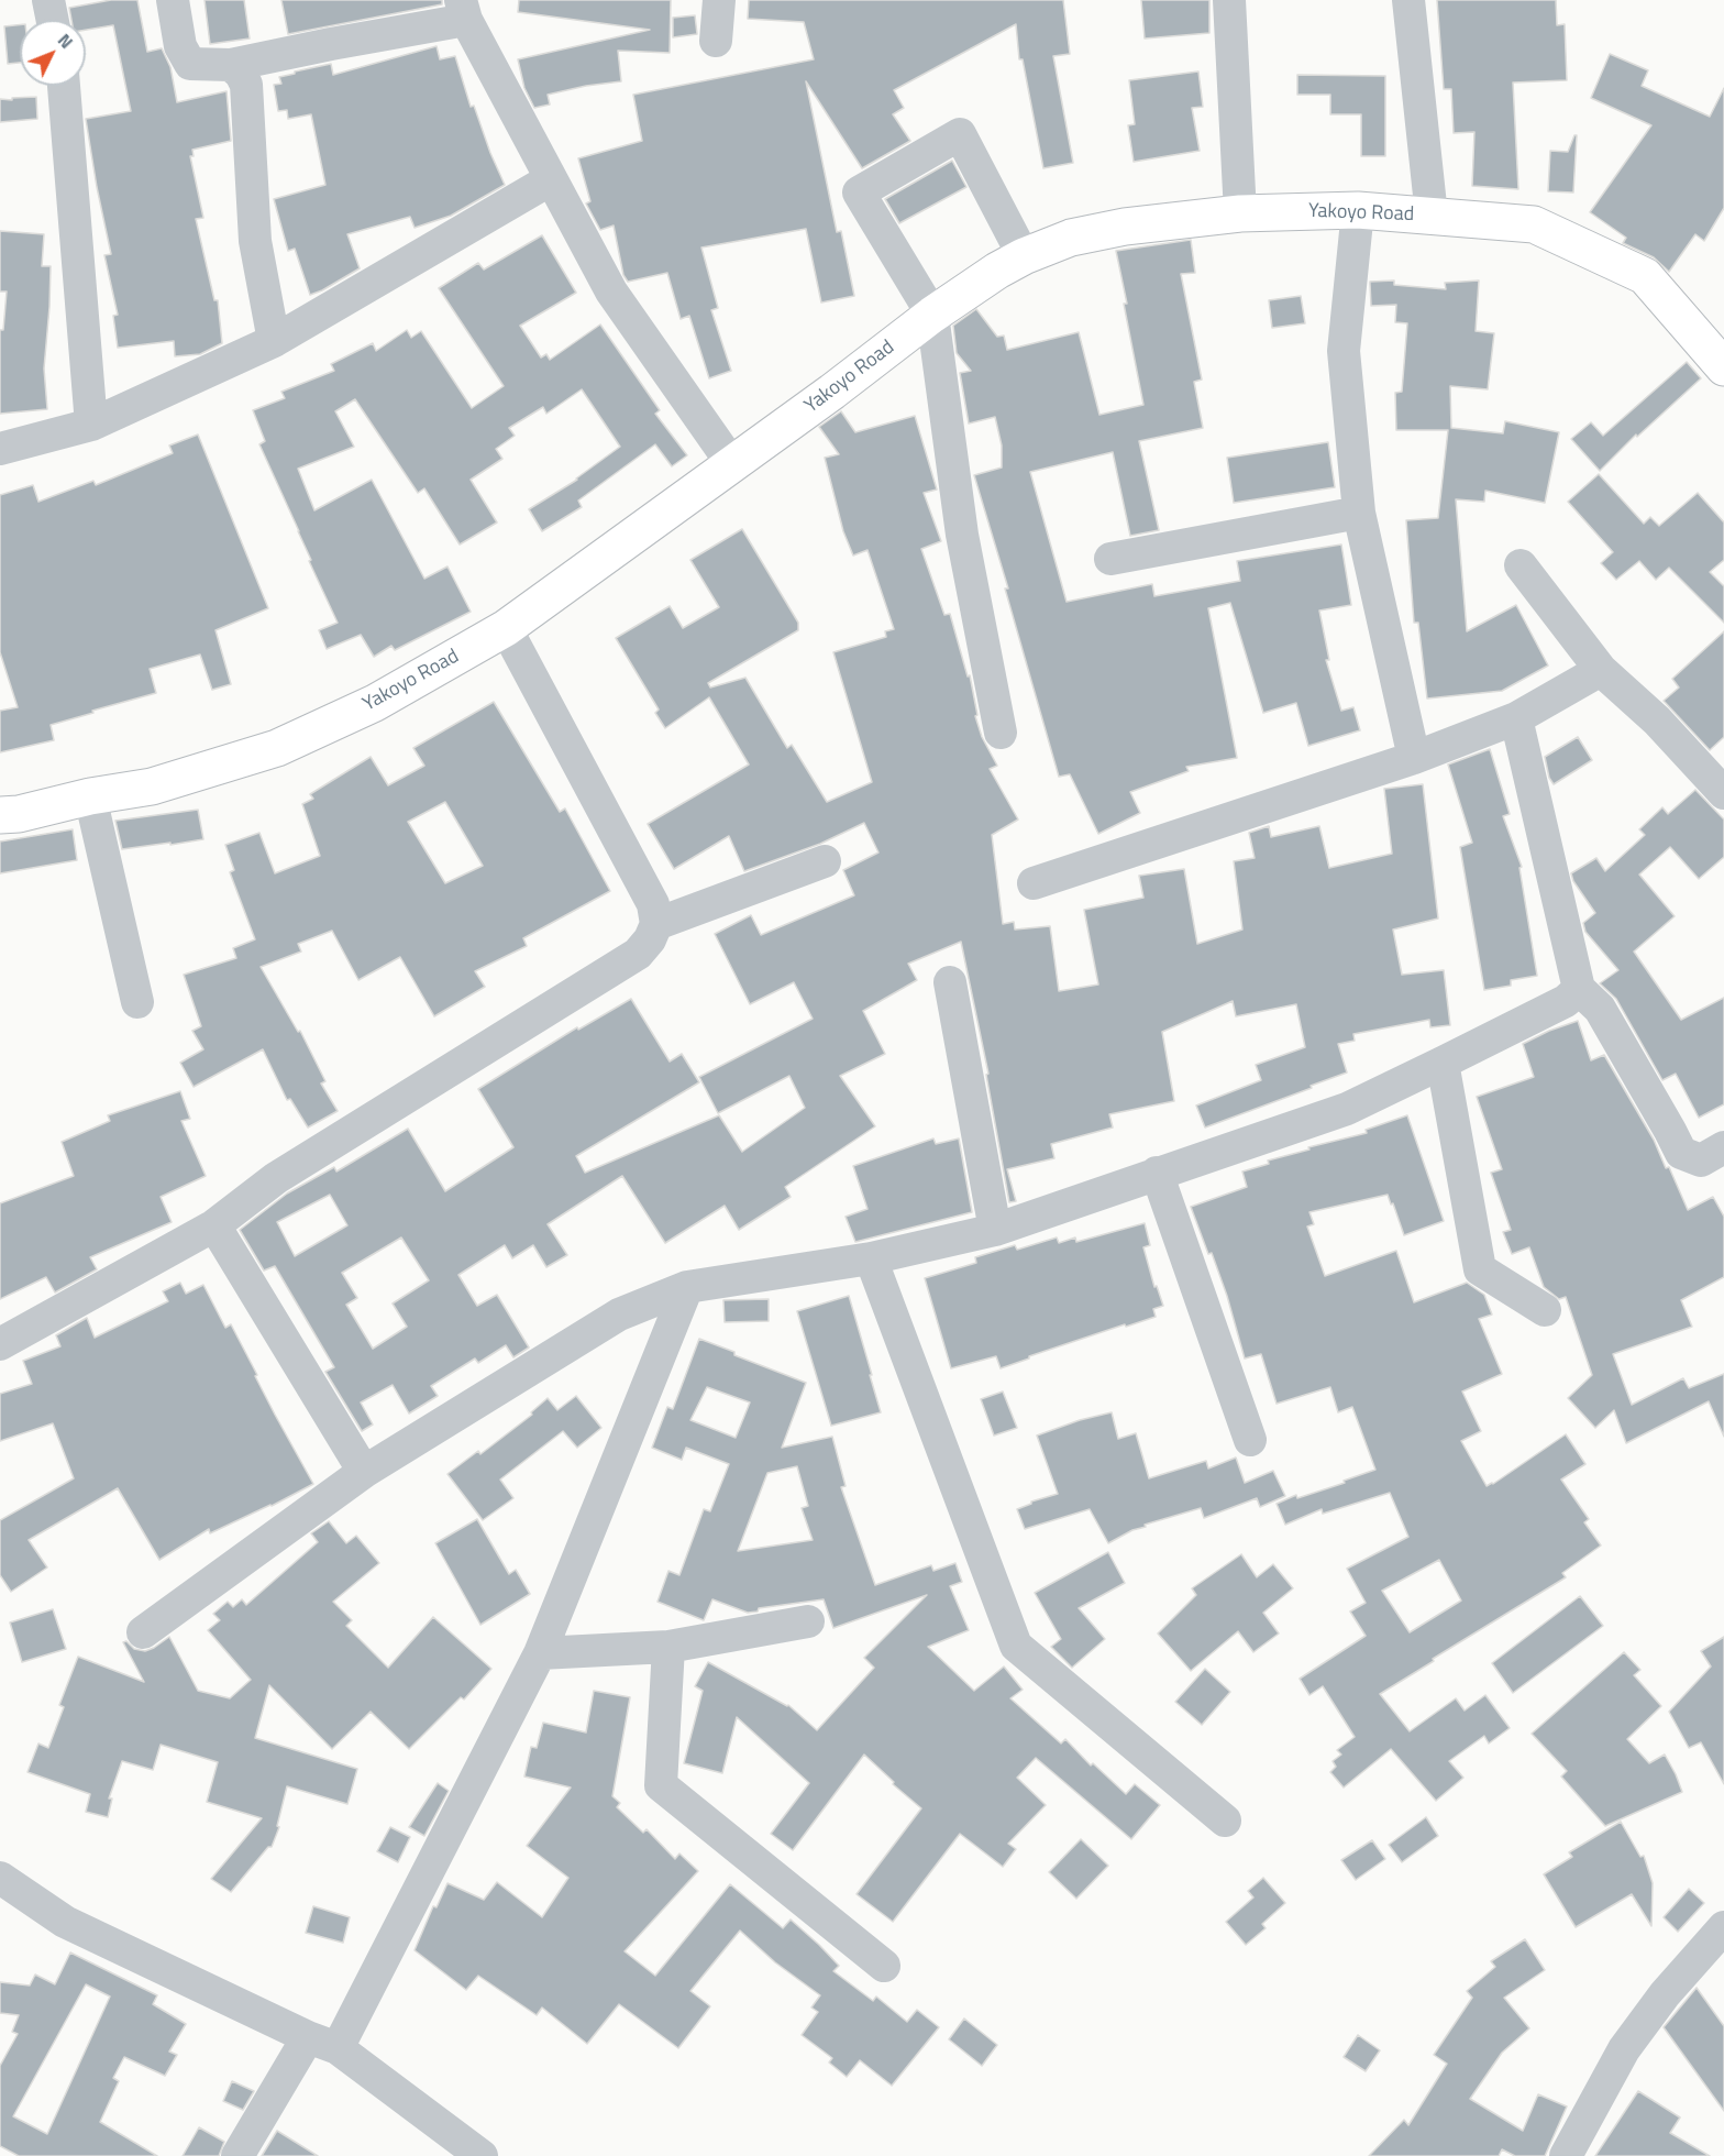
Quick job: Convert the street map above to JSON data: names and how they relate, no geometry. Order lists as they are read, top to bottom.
{
  "streets": {
    "main road": ["Yakoyo Road"]
  },
  "north": "top right"
}
